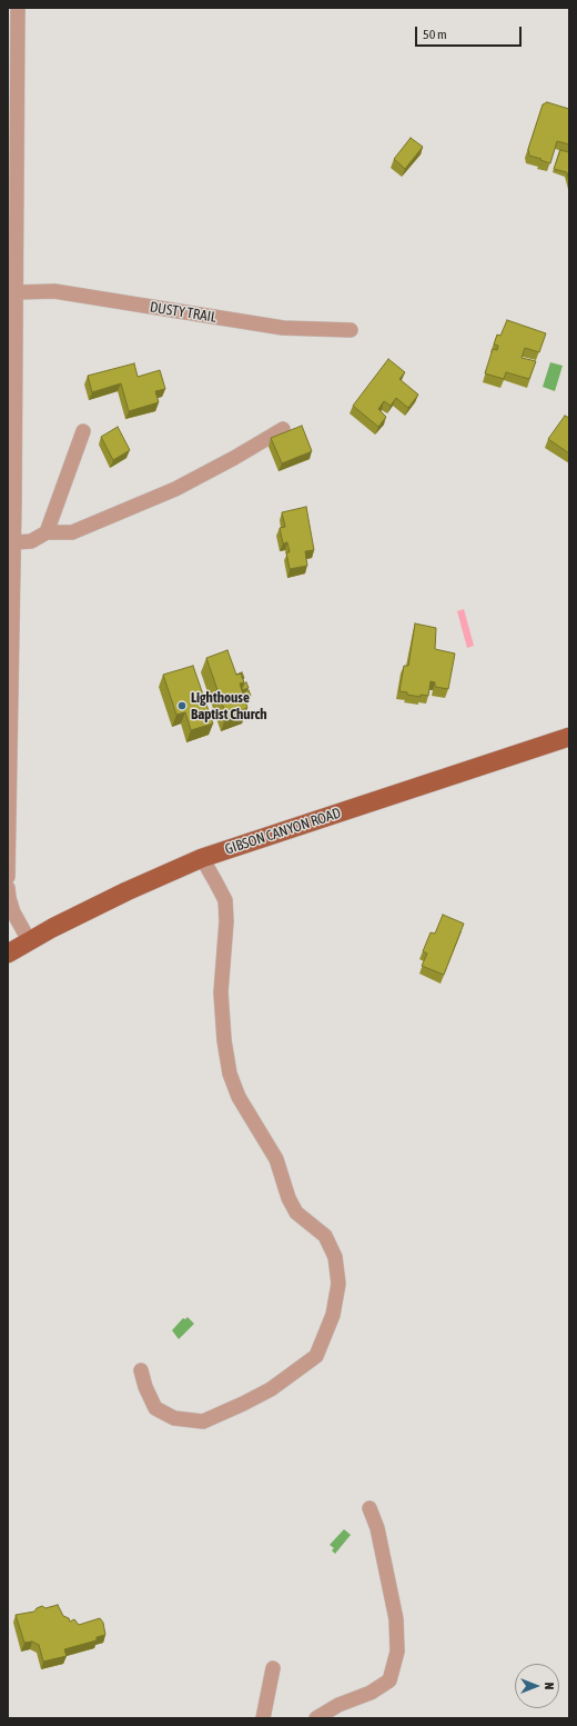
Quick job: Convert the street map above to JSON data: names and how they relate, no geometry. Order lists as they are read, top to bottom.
{
  "streets": {
    "main road": ["GIBSON CANYON ROAD"],
    "street": ["DUSTY TRAIL"]
  },
  "places": ["Lighthouse Baptist Church"],
  "scale_bar": "50 m",
  "north": "right"
}
